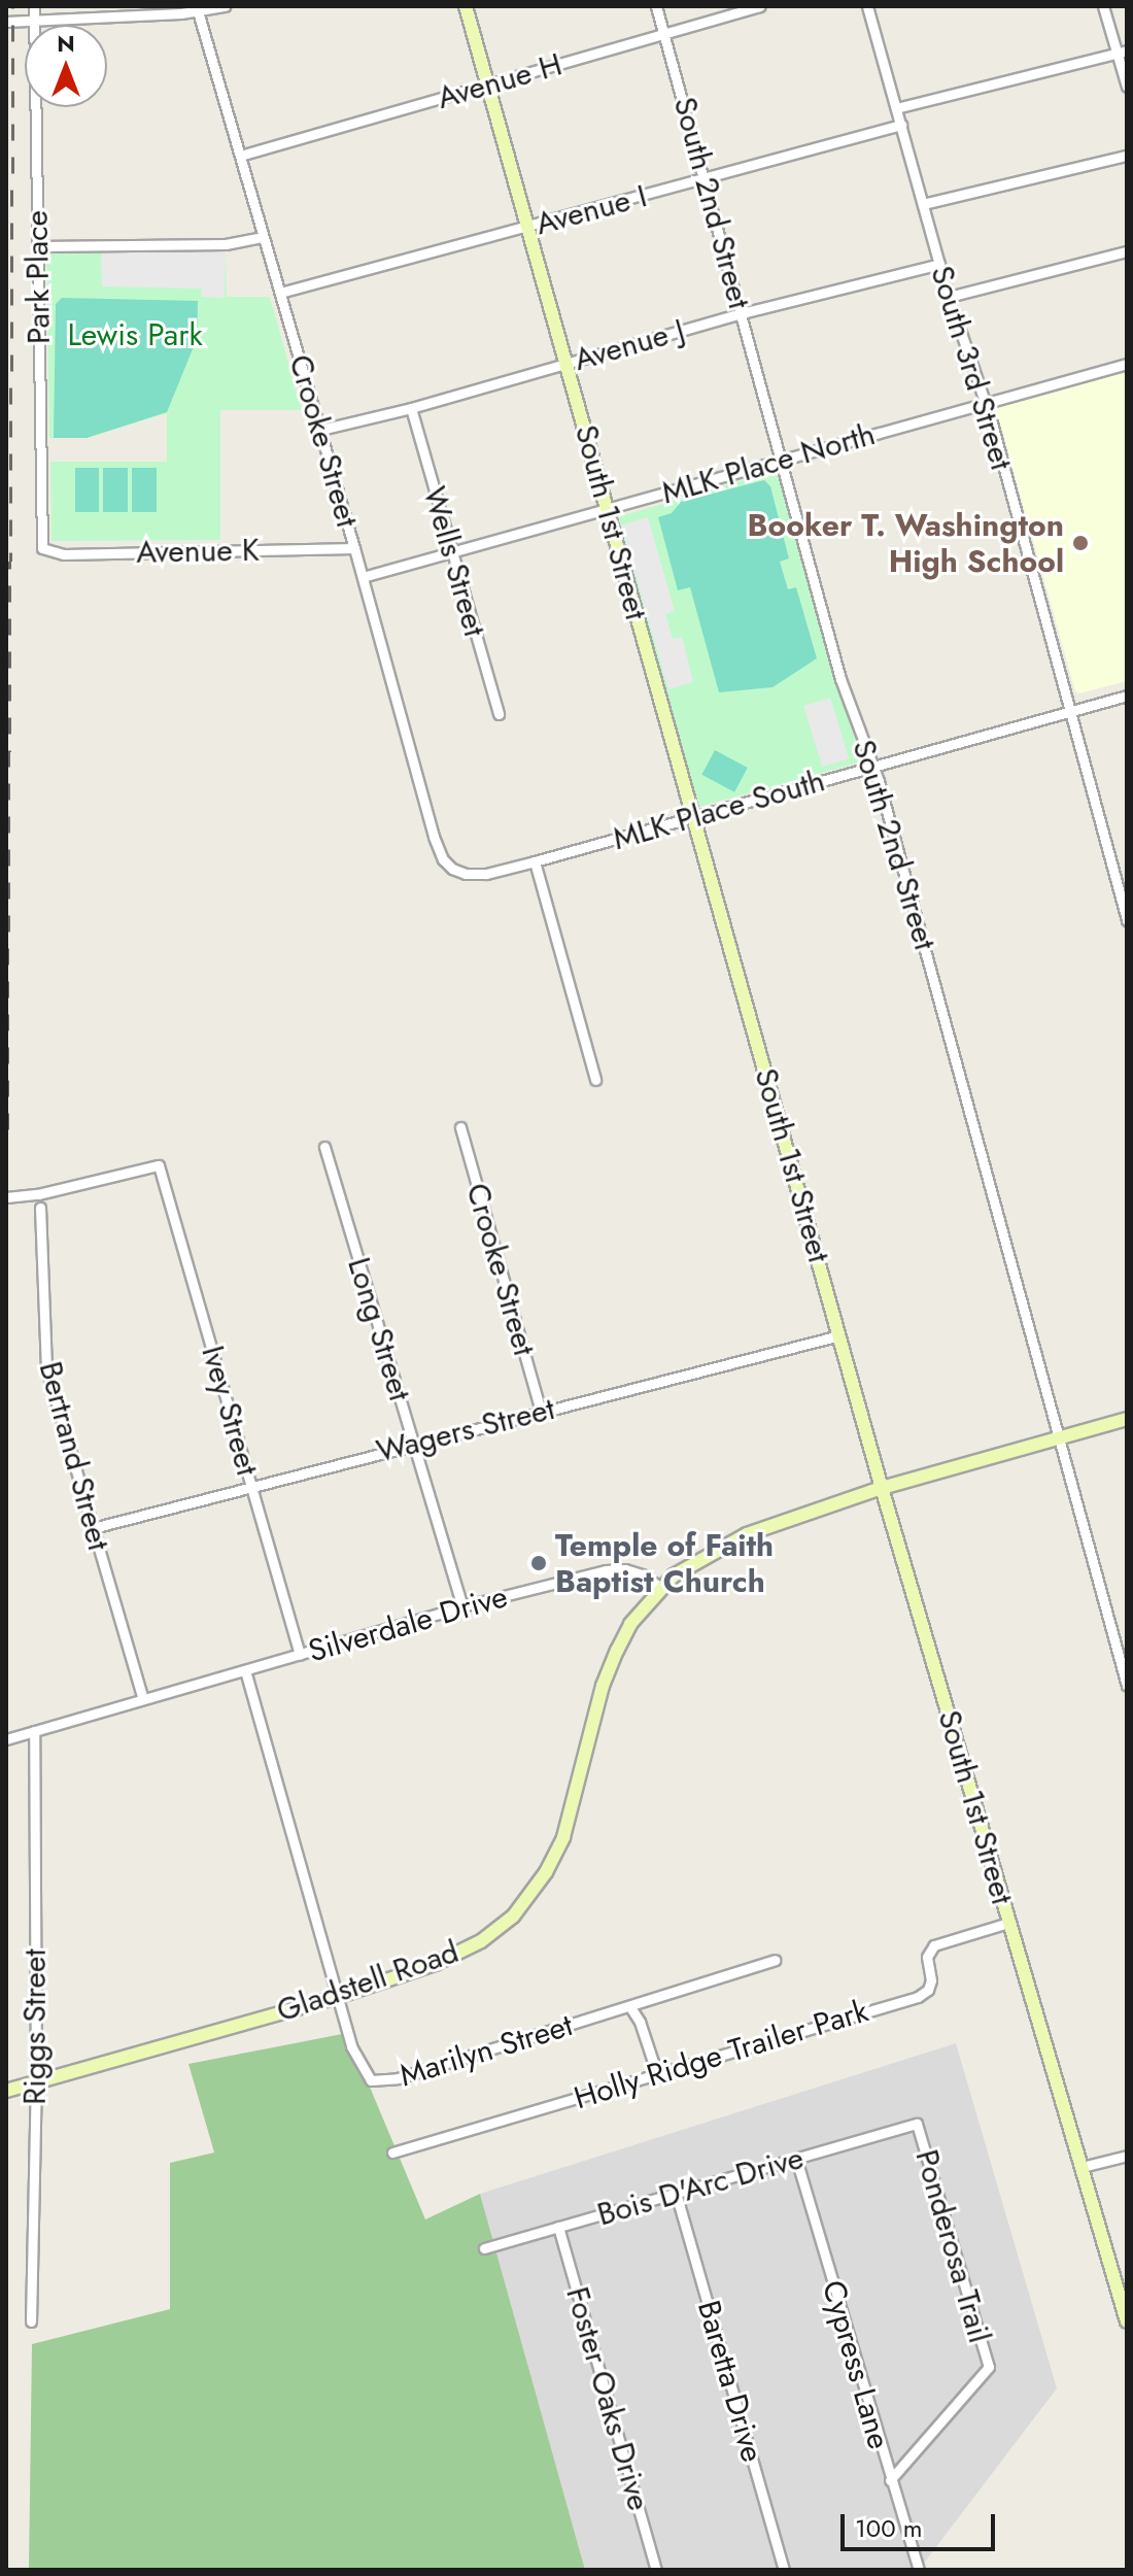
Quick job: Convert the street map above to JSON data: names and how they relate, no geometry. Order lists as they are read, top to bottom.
{
  "streets": {
    "street": [
      "Avenue H",
      "South 2nd Street",
      "Avenue I",
      "Park Place",
      "Avenue J",
      "South 3rd Street",
      "Crooke Street",
      "MLK Place North",
      "South 1st Street",
      "Avenue K",
      "Wells Street",
      "MLK Place South",
      "Long Street",
      "Ivey Street",
      "Wagers Street",
      "Bertrand Street",
      "Silverdale Drive",
      "Gladstell Road",
      "Riggs Street",
      "Marilyn Street",
      "Holly Ridge Trailer Park",
      "Bois D'Arc Drive",
      "Ponderosa Trail",
      "Cypress Lane",
      "Baretta Drive",
      "Foster Oaks Drive"
    ]
  },
  "crossings": [
    ["Avenue H", "South 2nd Street"],
    ["Avenue H", "Crooke Street"],
    ["Avenue H", "South 1st Street"],
    ["South 2nd Street", "Avenue I"],
    ["South 2nd Street", "Avenue J"],
    ["South 2nd Street", "MLK Place North"],
    ["South 2nd Street", "MLK Place South"],
    ["Avenue I", "South 3rd Street"],
    ["Avenue I", "Crooke Street"],
    ["Avenue I", "South 1st Street"],
    ["Park Place", "Avenue K"],
    ["Avenue J", "South 3rd Street"],
    ["Avenue J", "Crooke Street"],
    ["Avenue J", "South 1st Street"],
    ["Avenue J", "Wells Street"],
    ["South 3rd Street", "MLK Place North"],
    ["South 3rd Street", "MLK Place South"],
    ["Crooke Street", "MLK Place North"],
    ["Crooke Street", "Avenue K"],
    ["Crooke Street", "MLK Place South"],
    ["Crooke Street", "Wagers Street"],
    ["MLK Place North", "South 1st Street"],
    ["MLK Place North", "Wells Street"],
    ["South 1st Street", "MLK Place South"],
    ["South 1st Street", "Wagers Street"],
    ["South 1st Street", "Holly Ridge Trailer Park"],
    ["Long Street", "Wagers Street"],
    ["Long Street", "Silverdale Drive"],
    ["Ivey Street", "Wagers Street"],
    ["Ivey Street", "Silverdale Drive"],
    ["Wagers Street", "Bertrand Street"],
    ["Bertrand Street", "Silverdale Drive"],
    ["Silverdale Drive", "Gladstell Road"],
    ["Silverdale Drive", "Riggs Street"],
    ["Silverdale Drive", "Marilyn Street"],
    ["Gladstell Road", "Riggs Street"],
    ["Gladstell Road", "Marilyn Street"],
    ["Bois D'Arc Drive", "Ponderosa Trail"],
    ["Bois D'Arc Drive", "Cypress Lane"],
    ["Bois D'Arc Drive", "Baretta Drive"],
    ["Bois D'Arc Drive", "Foster Oaks Drive"],
    ["Ponderosa Trail", "Cypress Lane"]
  ],
  "parks": ["Lewis Park"],
  "places": ["Booker T. Washington High School", "Temple of Faith Baptist Church"],
  "scale_bar": "100 m",
  "north": "top"
}
